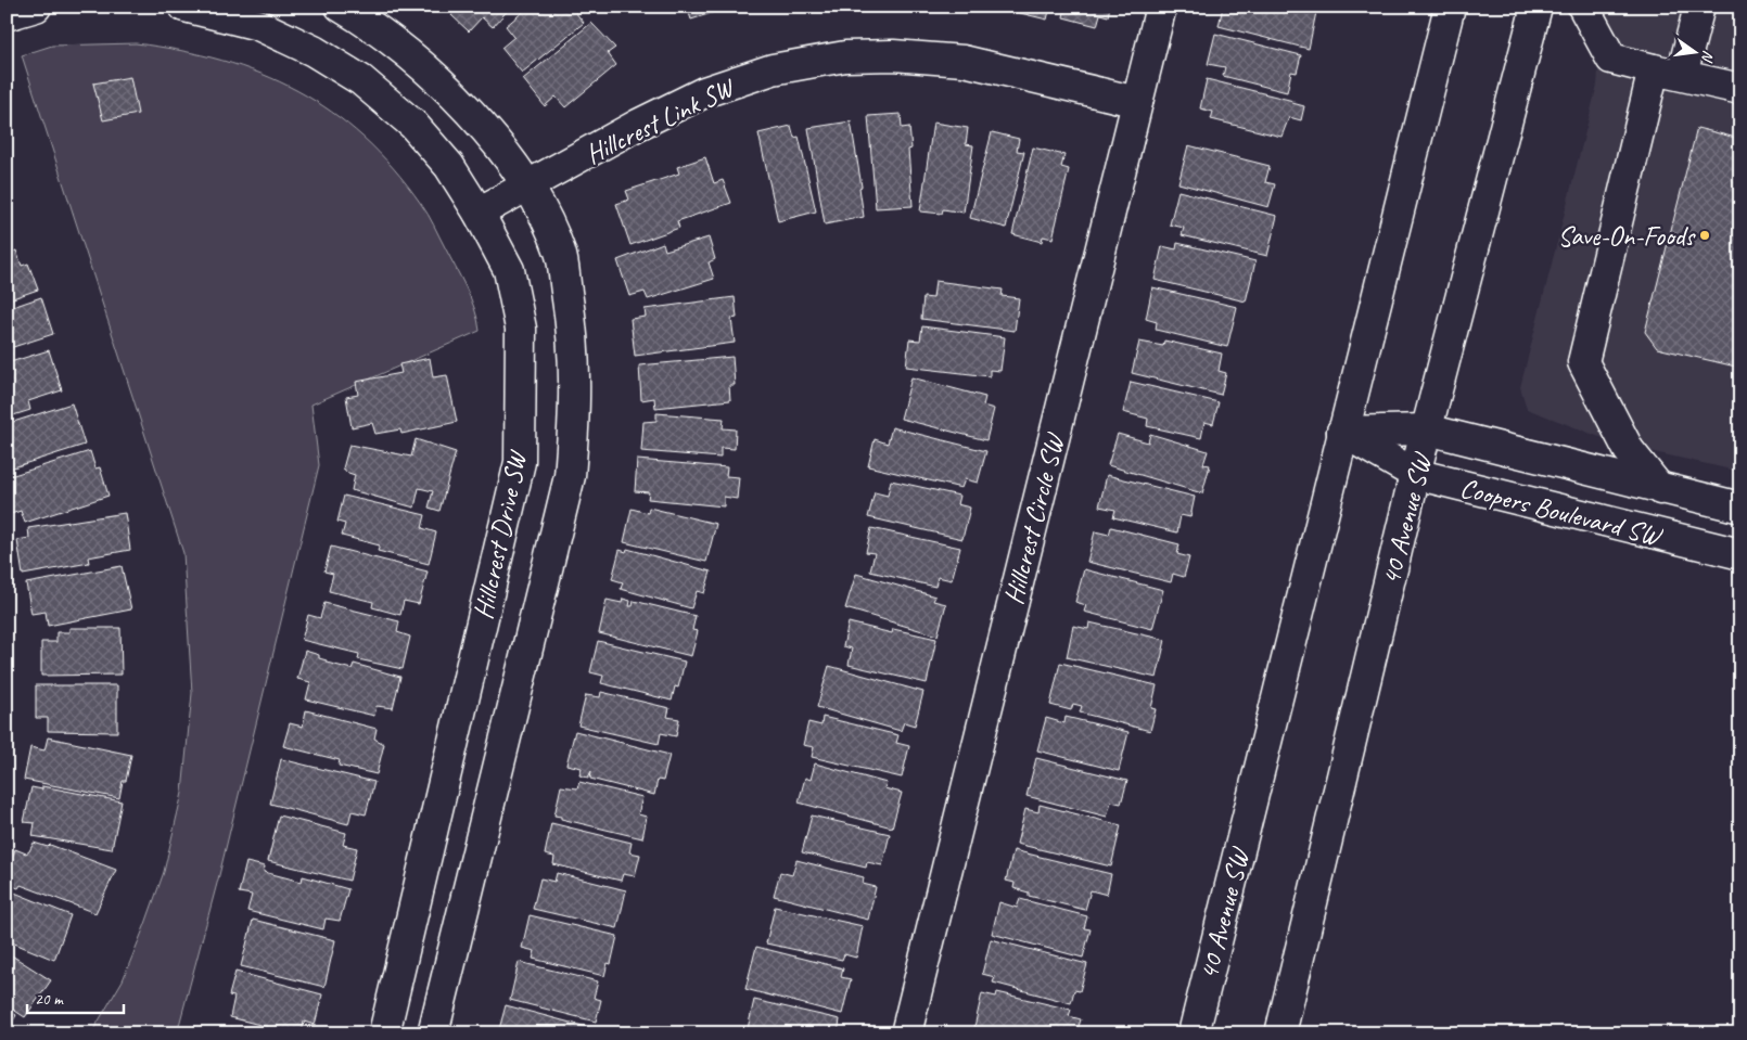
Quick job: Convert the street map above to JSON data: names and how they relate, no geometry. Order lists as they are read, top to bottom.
{
  "streets": {
    "street": [
      "Hillcrest Link SW",
      "Coopers Boulevard SW",
      "Hillcrest Circle SW",
      "40 Avenue SW",
      "Hillcrest Drive SW"
    ]
  },
  "crossings": [
    ["Hillcrest Link SW", "Hillcrest Circle SW"],
    ["Hillcrest Link SW", "Hillcrest Drive SW"],
    ["Coopers Boulevard SW", "40 Avenue SW"]
  ],
  "places": ["Save-On-Foods"],
  "scale_bar": "20 m",
  "north": "right"
}
